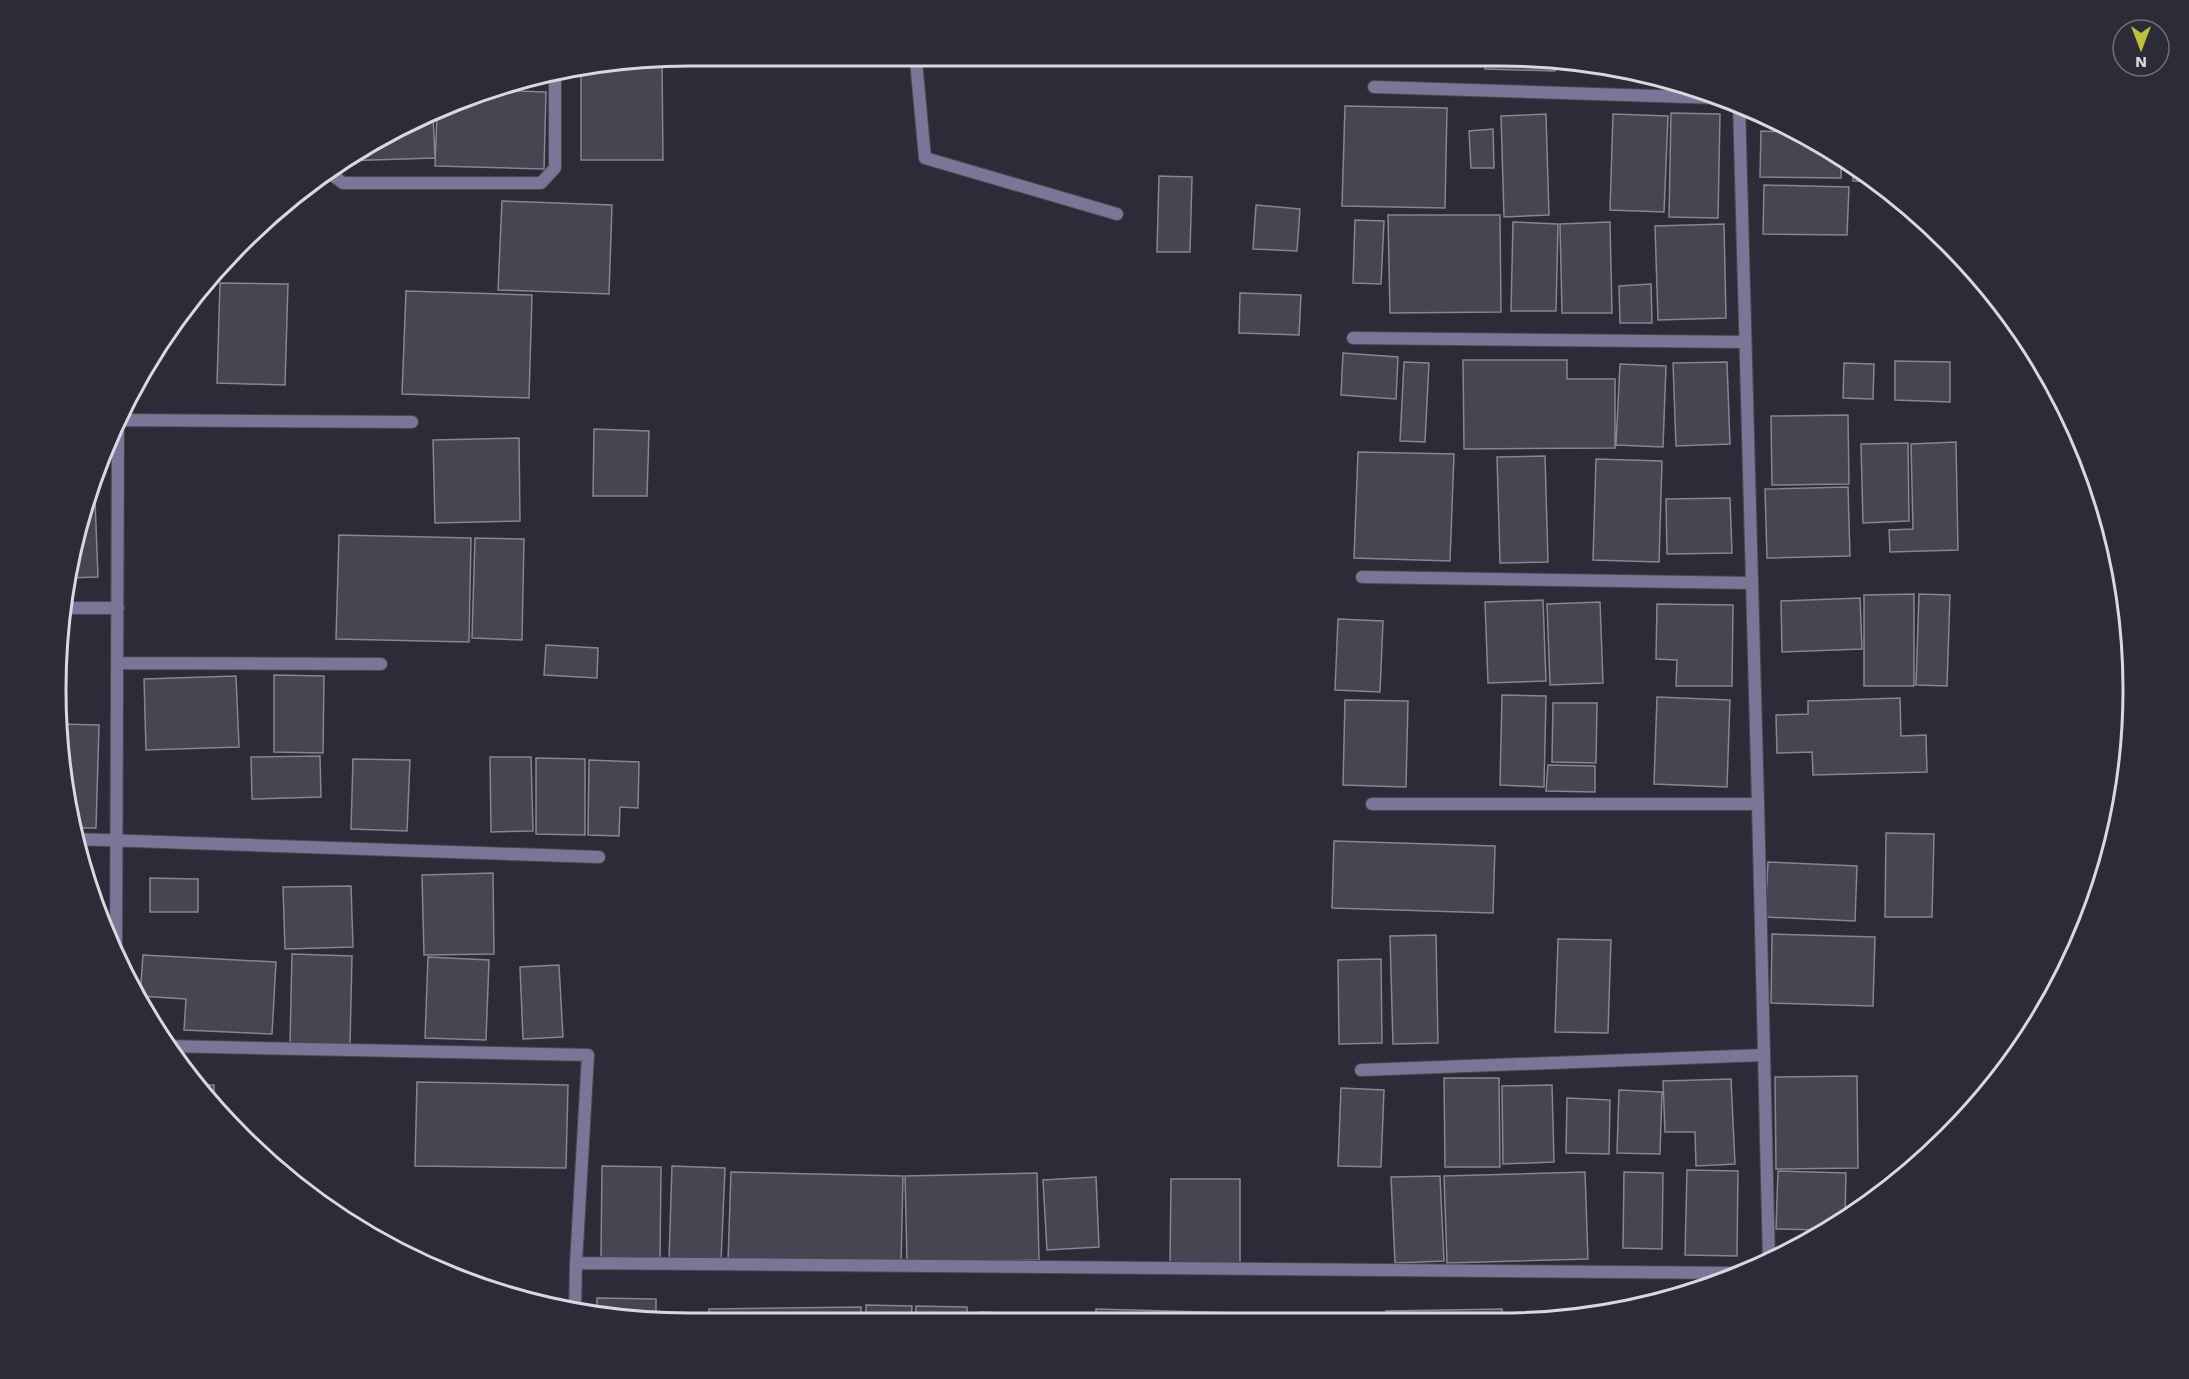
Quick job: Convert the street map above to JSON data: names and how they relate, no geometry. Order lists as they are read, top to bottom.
{
  "north": "bottom"
}
